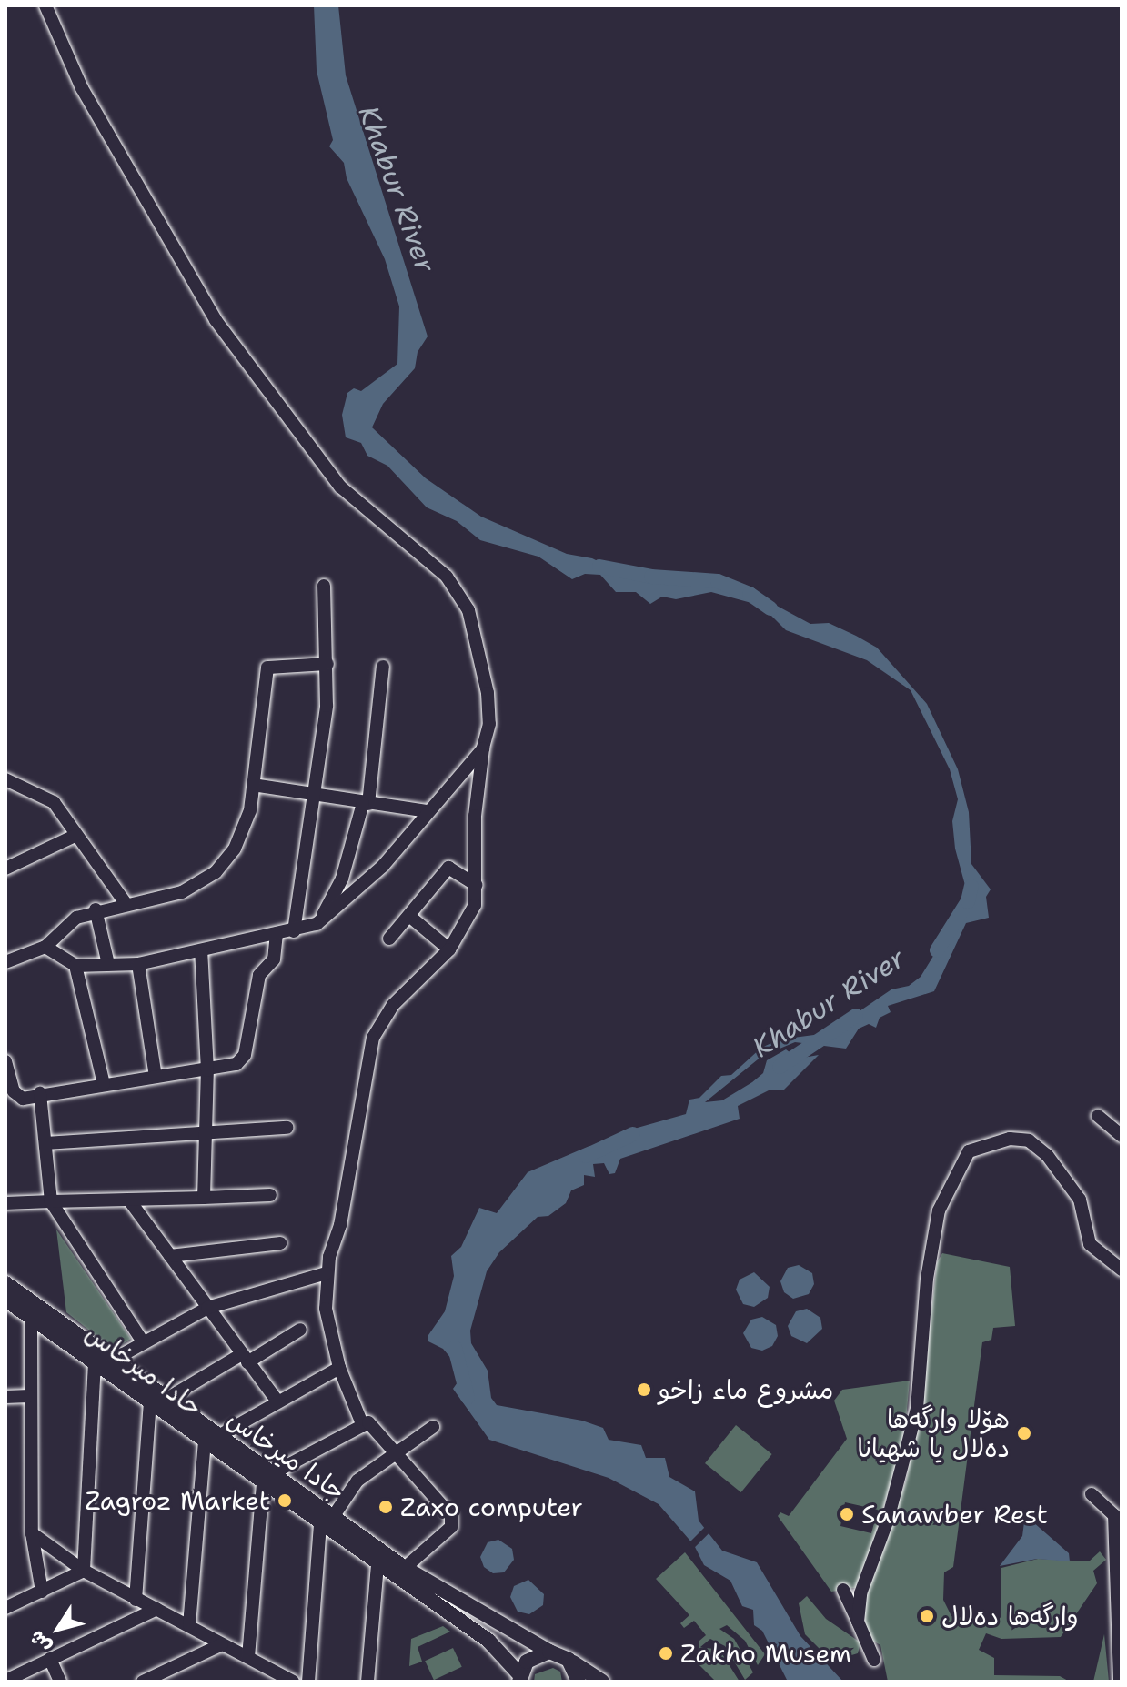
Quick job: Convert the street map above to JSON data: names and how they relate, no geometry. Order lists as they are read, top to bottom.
{
  "streets": {
    "main road": ["حادا ميرخاس", "جادا ميرخاس"]
  },
  "crossings": [
    ["حادا ميرخاس", "جادا ميرخاس"]
  ],
  "water": ["Khabur River"],
  "places": [
    "مشروع ماء زاخو",
    "هۆلا وارگەها دەلال یا شهیانا",
    "Zagroz Market",
    "Zaxo computer",
    "Sanawber Rest",
    "وارگەها دەلال",
    "Zakho Musem"
  ],
  "north": "bottom left"
}
